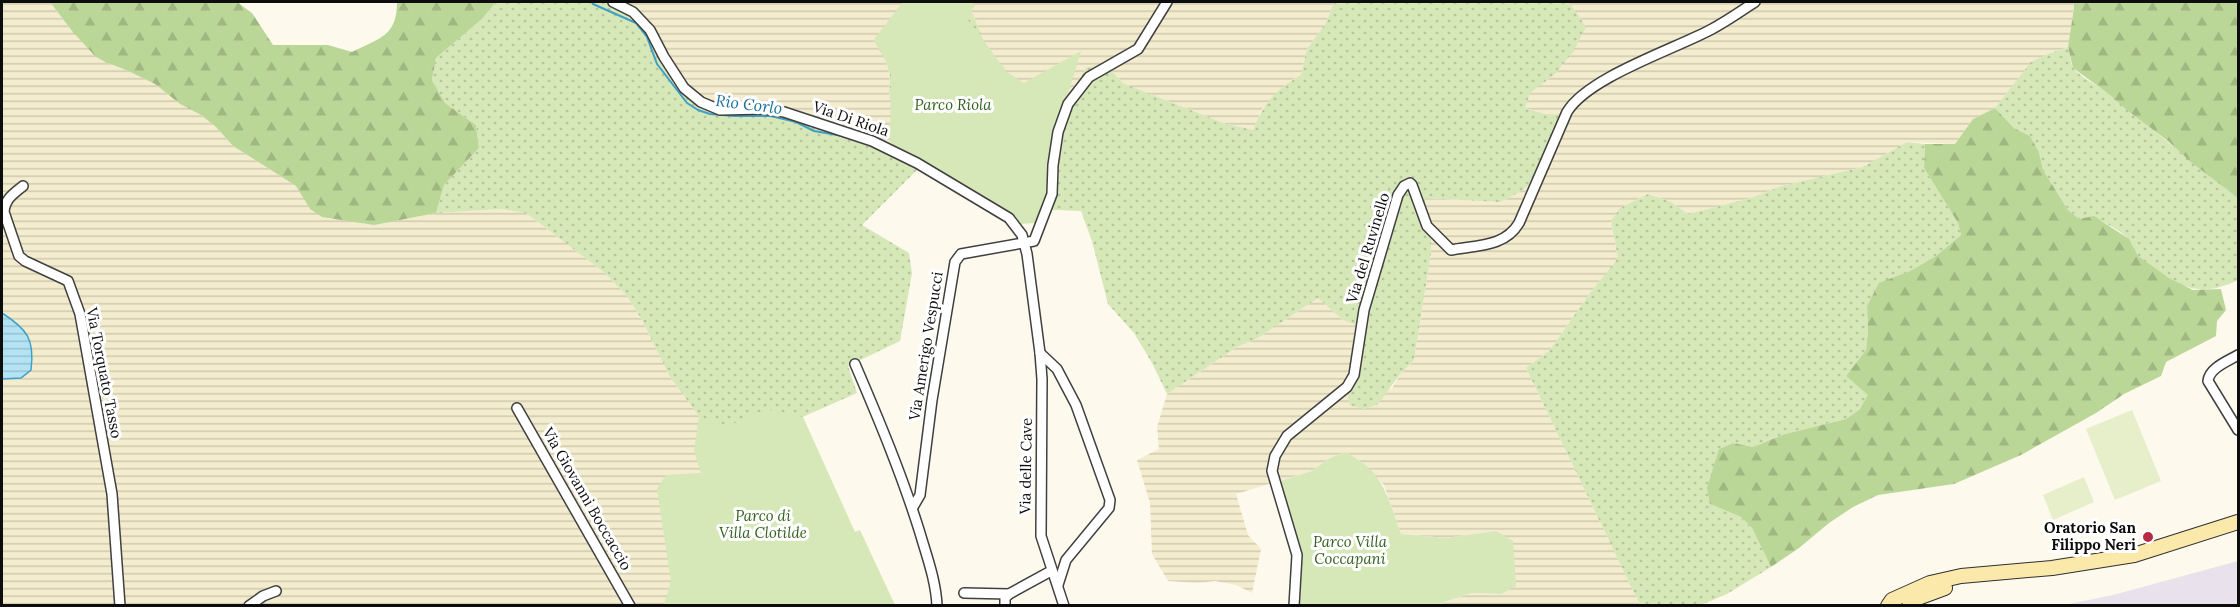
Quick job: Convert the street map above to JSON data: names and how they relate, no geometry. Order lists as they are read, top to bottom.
{
  "streets": {
    "street": [
      "Via Di Riola",
      "Via del Ruvinello",
      "Via Amerigo Vespucci",
      "Via Torquato Tasso",
      "Via delle Cave",
      "Via Giovanni Boccaccio"
    ]
  },
  "crossings": [
    ["Via Di Riola", "Via Amerigo Vespucci"],
    ["Via Di Riola", "Via delle Cave"],
    ["Via Amerigo Vespucci", "Via delle Cave"]
  ],
  "water": ["Rio Corlo"],
  "parks": ["Parco Riola", "Parco di Villa Clotilde", "Parco Villa Coccapani"],
  "places": ["Oratorio San Filippo Neri"]
}
